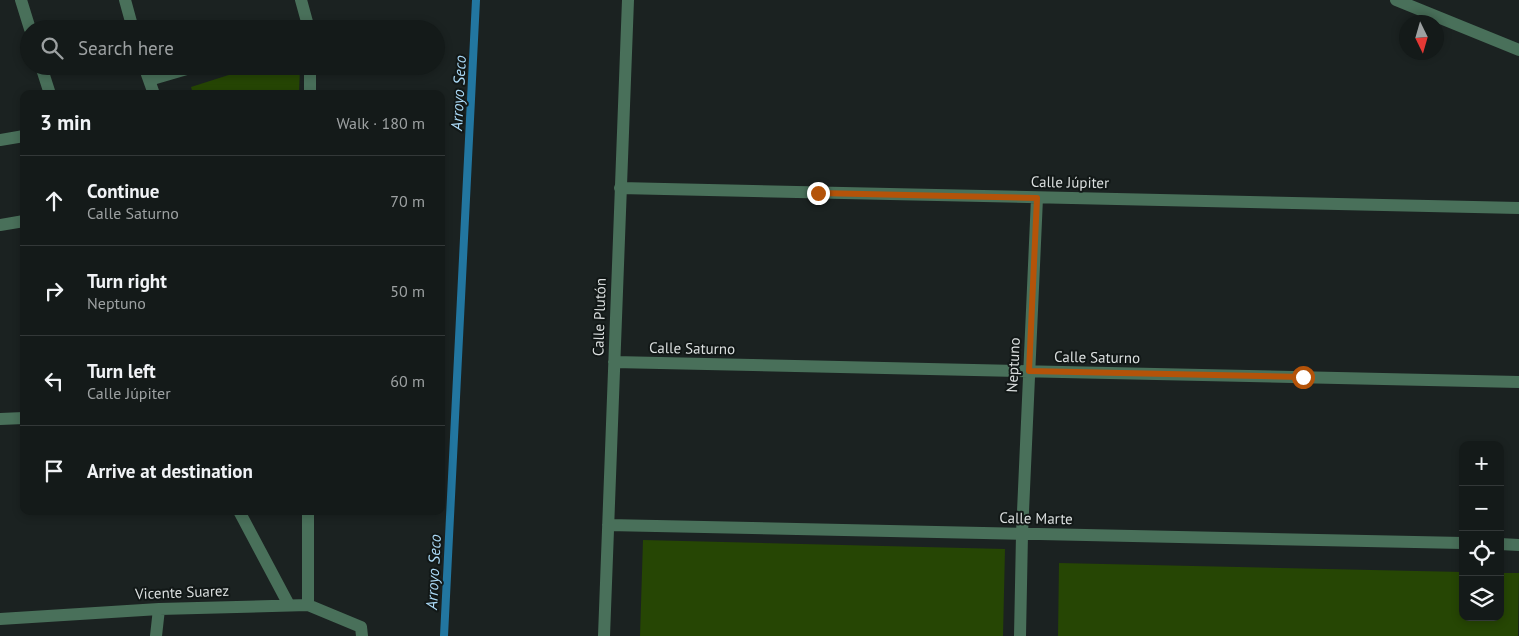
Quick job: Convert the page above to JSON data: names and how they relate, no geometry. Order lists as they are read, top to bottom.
{
  "streets": {
    "street": [
      "Calle Júpiter",
      "Calle Plutón",
      "Calle Saturno",
      "Neptuno",
      "Calle Marte",
      "Vicente Suarez"
    ]
  },
  "crossings": [
    ["Calle Júpiter", "Calle Plutón"],
    ["Calle Júpiter", "Neptuno"],
    ["Calle Plutón", "Calle Saturno"],
    ["Calle Plutón", "Calle Marte"],
    ["Calle Saturno", "Neptuno"],
    ["Neptuno", "Calle Marte"]
  ],
  "water": ["Arroyo Seco"],
  "north": "bottom",
  "page": {
    "search": "Search here",
    "heading": ["3 min", "Walk · 180 m"],
    "list": [
      ["Continue", "Calle Saturno", "70 m"],
      ["Turn right", "Neptuno", "50 m"],
      ["Turn left", "Calle Júpiter", "60 m"],
      "Arrive at destination"
    ],
    "map_buttons": ["+", "−"]
  }
}
